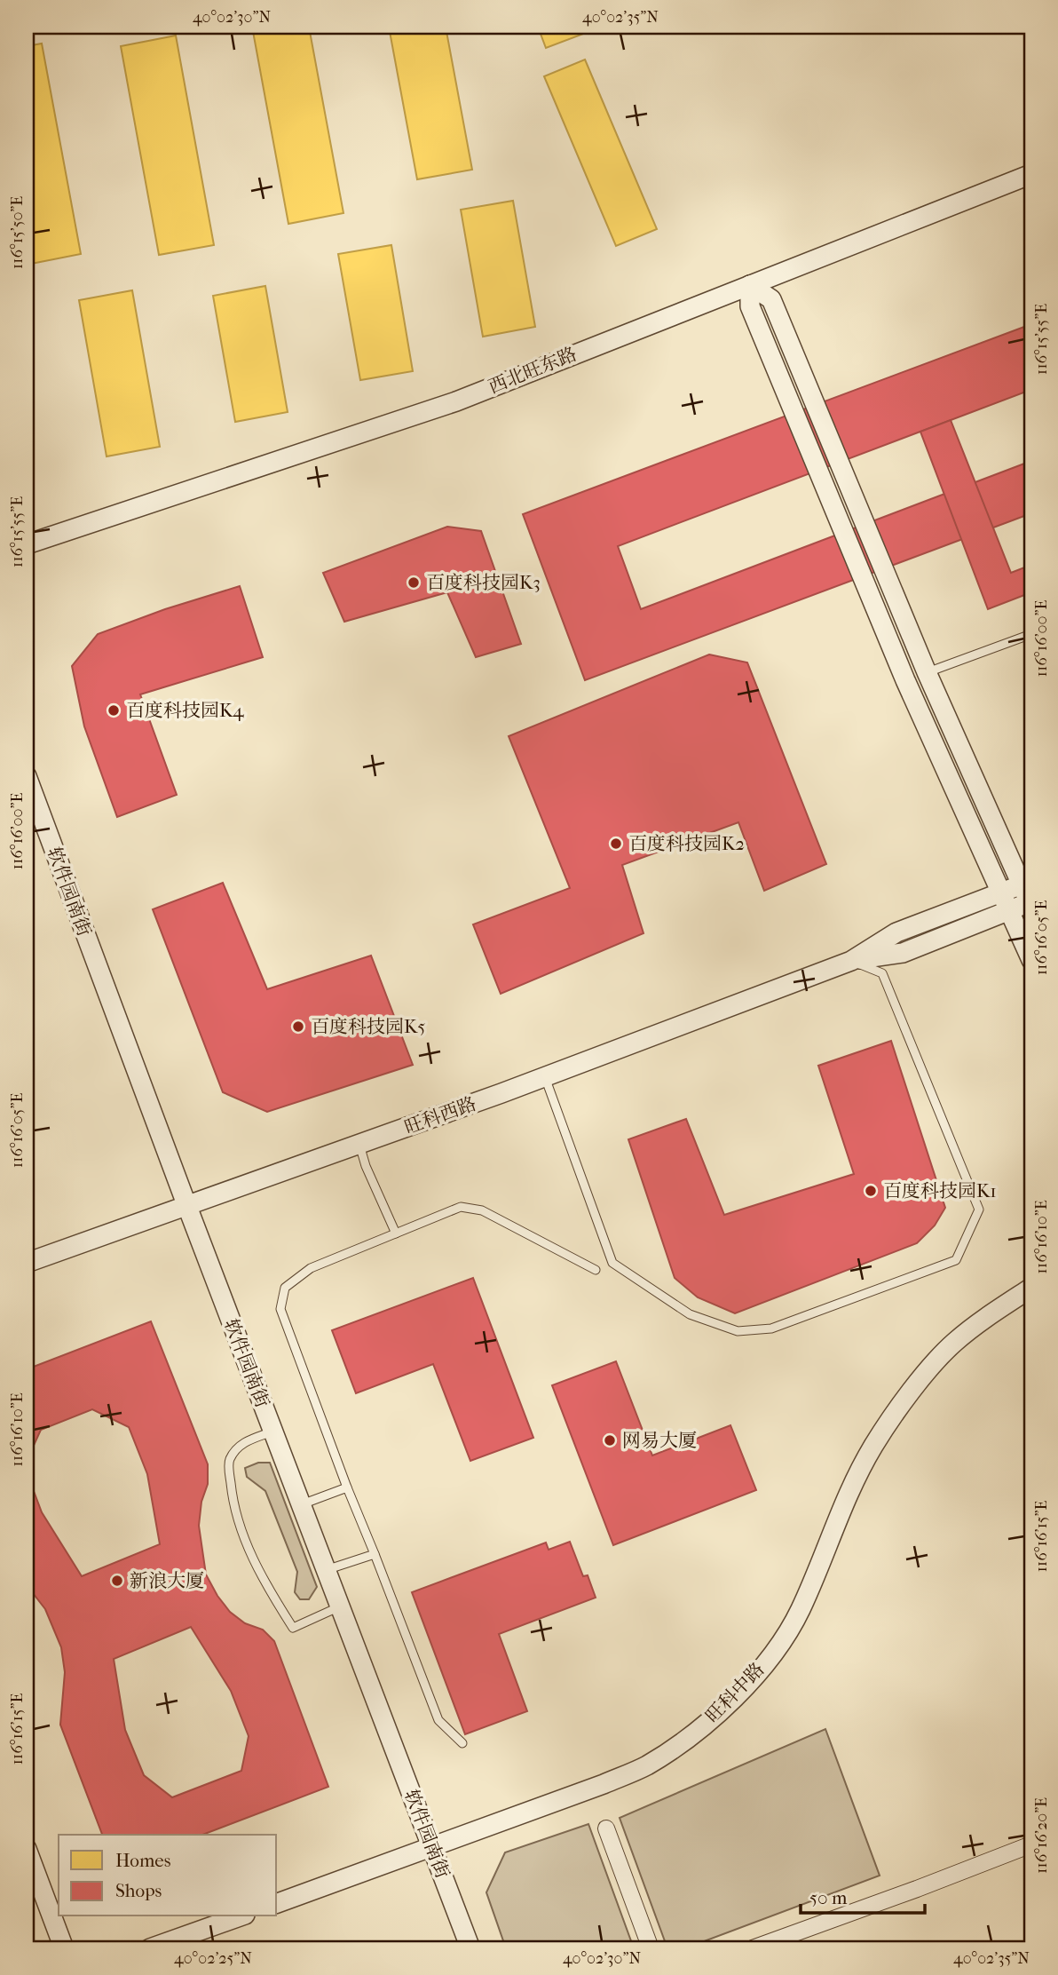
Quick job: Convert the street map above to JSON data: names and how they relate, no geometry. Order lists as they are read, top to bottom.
{
  "streets": {
    "street": [
      "西北旺东路",
      "软件园南街",
      "旺科西路",
      "旺科中路"
    ]
  },
  "crossings": [
    ["软件园南街", "旺科西路"],
    ["软件园南街", "旺科中路"]
  ],
  "places": [
    "百度科技园K3",
    "百度科技园K4",
    "百度科技园K2",
    "百度科技园K5",
    "百度科技园K1",
    "网易大厦",
    "新浪大厦"
  ],
  "legend": ["Homes", "Shops"],
  "scale_bar": "50 m",
  "coordinates": [
    "40°02'30\"N",
    "40°02'35\"N",
    "116°15'50\"E",
    "116°15'55\"E",
    "116°16'00\"E",
    "116°16'05\"E",
    "116°16'10\"E",
    "116°16'15\"E",
    "116°16'20\"E",
    "40°02'25\"N"
  ]
}
